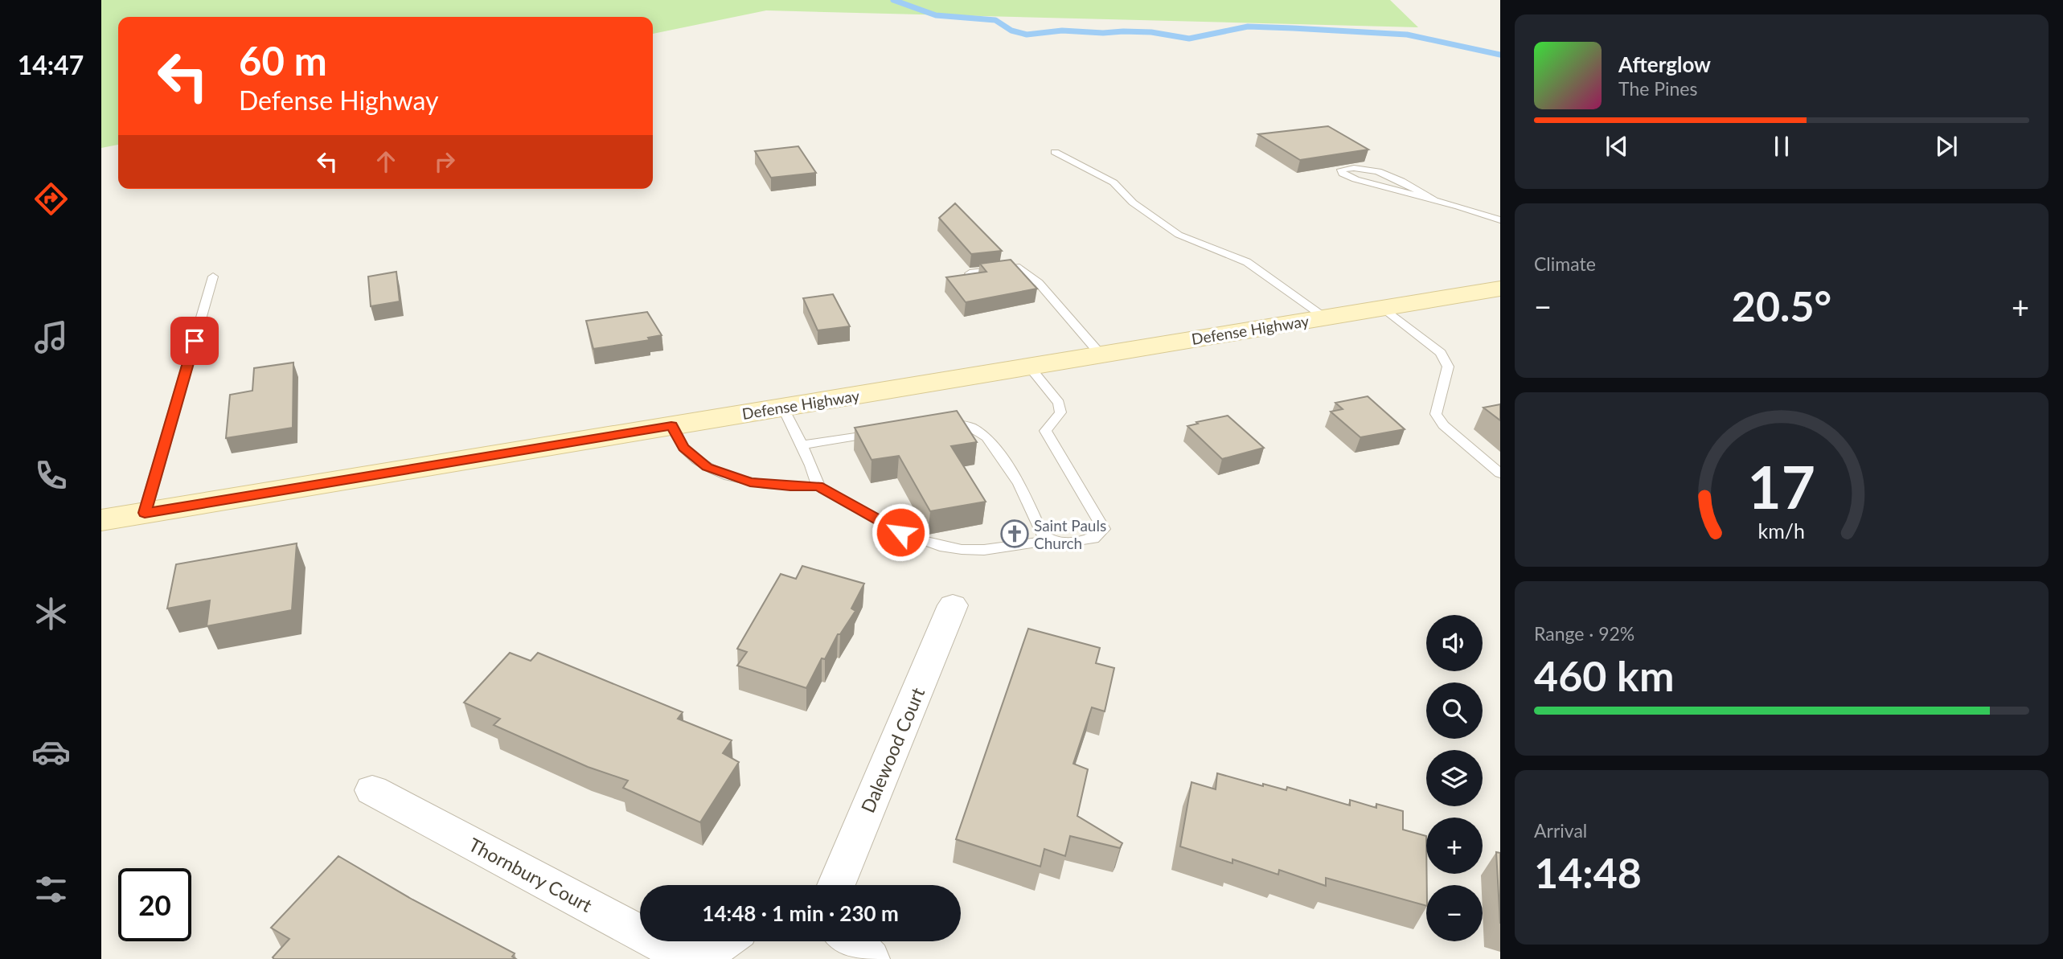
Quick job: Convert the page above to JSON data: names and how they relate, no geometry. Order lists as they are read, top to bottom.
{
  "streets": {
    "main road": ["Defense Highway"],
    "street": ["Dalewood Court", "Thornbury Court"]
  },
  "places": {
    "church": ["Saint Pauls Church"]
  },
  "page": {
    "tabs": "14:47",
    "turn": ["60 m", "Defense Highway"],
    "song": ["Afterglow", "The Pines"],
    "tile": [
      "Climate",
      ["Range · 92%", "460 km"],
      ["Arrival", "14:48"]
    ],
    "heat": ["−", "20.5°", "+"],
    "map_buttons": ["+", "−"],
    "limit": "20",
    "trip": "14:48 · 1 min · 230 m",
    "gauge": ["17", "km/h"]
  }
}
